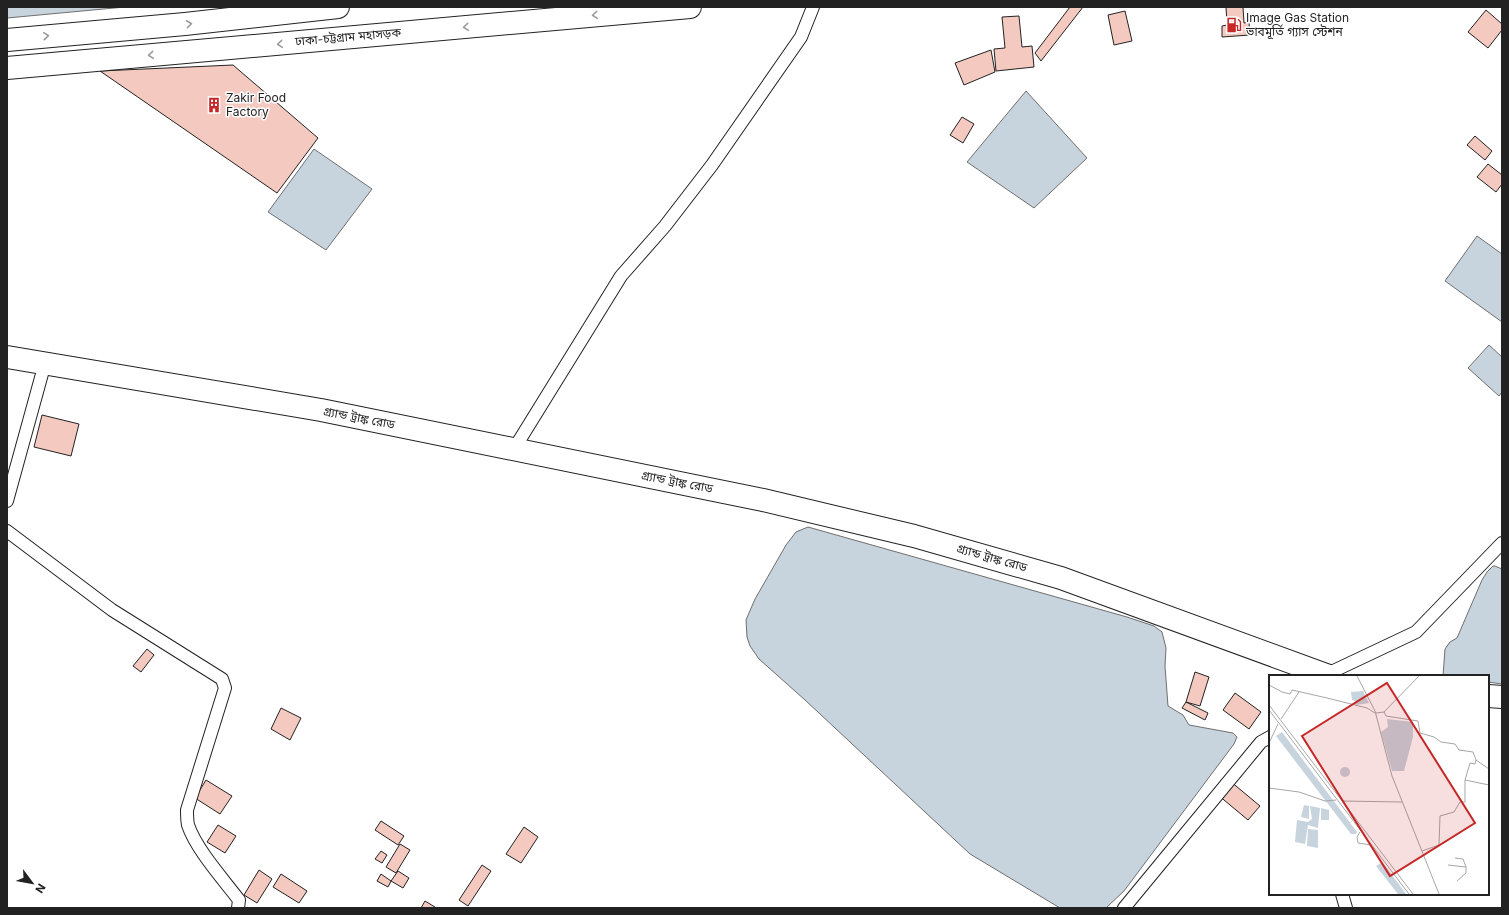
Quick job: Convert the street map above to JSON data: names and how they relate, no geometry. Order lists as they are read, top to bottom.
{
  "streets": {
    "highway": ["ঢাকা-চট্টগ্রাম মহাসড়ক", "গ্র্যান্ড ট্রাঙ্ক রোড"]
  },
  "places": {
    "fuel station": ["Image Gas Station ভাবমূর্তি গ্যাস স্টেশন"],
    "building": ["Zakir Food Factory"]
  },
  "north": "bottom right"
}
